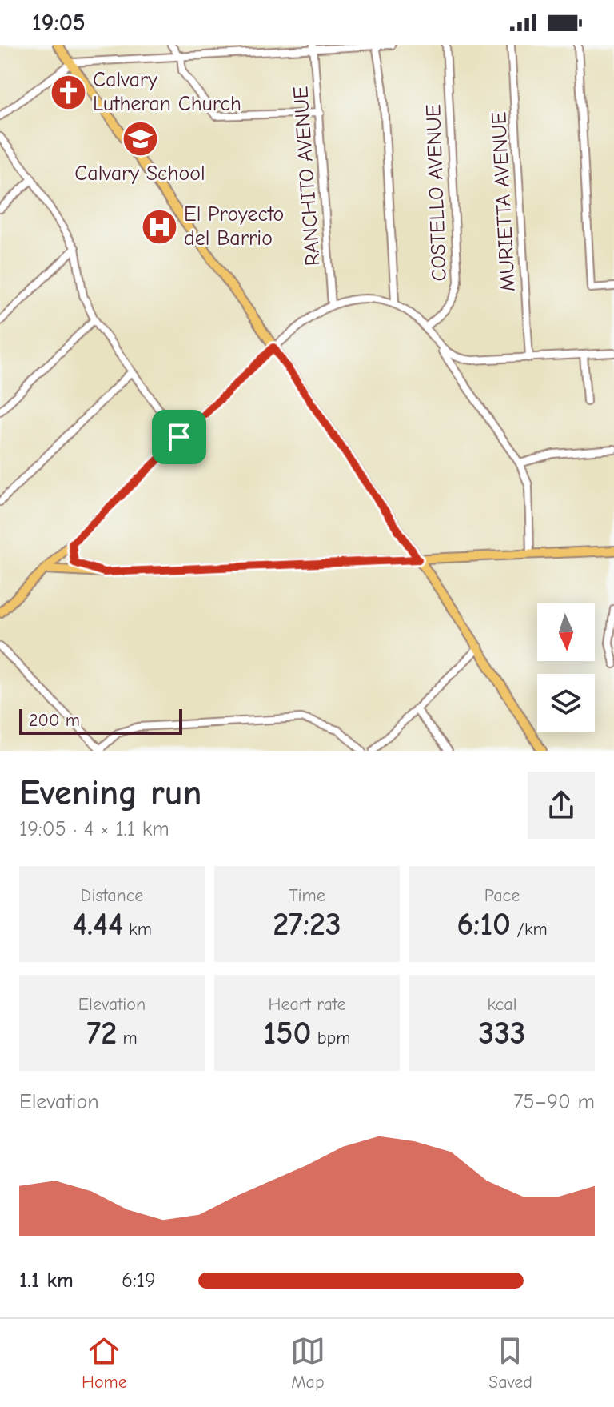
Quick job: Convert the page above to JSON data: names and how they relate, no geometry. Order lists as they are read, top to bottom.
{
  "streets": {
    "street": ["RANCHITO AVENUE", "COSTELLO AVENUE", "MURIETTA AVENUE"]
  },
  "places": {
    "church": ["Calvary Lutheran Church"],
    "school or university": ["Calvary School"],
    "hospital": ["El Proyecto del Barrio"]
  },
  "scale_bar": "200 m",
  "north": "bottom",
  "page": {
    "status": "19:05",
    "scale": "200 m",
    "heading": ["Evening run", "19:05 · 4 × 1.1 km"],
    "stats": [
      ["Distance", "4.44 km"],
      ["Time", "27:23"],
      ["Pace", "6:10 /km"],
      ["Elevation", "72 m"],
      ["Heart rate", "150 bpm"],
      ["kcal", "333"]
    ],
    "chart": ["Elevation", "75–90 m"],
    "list": [
      {
        "name": "1.1 km",
        "note": "6:19"
      }
    ],
    "tabs": ["Home", "Map", "Saved"]
  }
}
